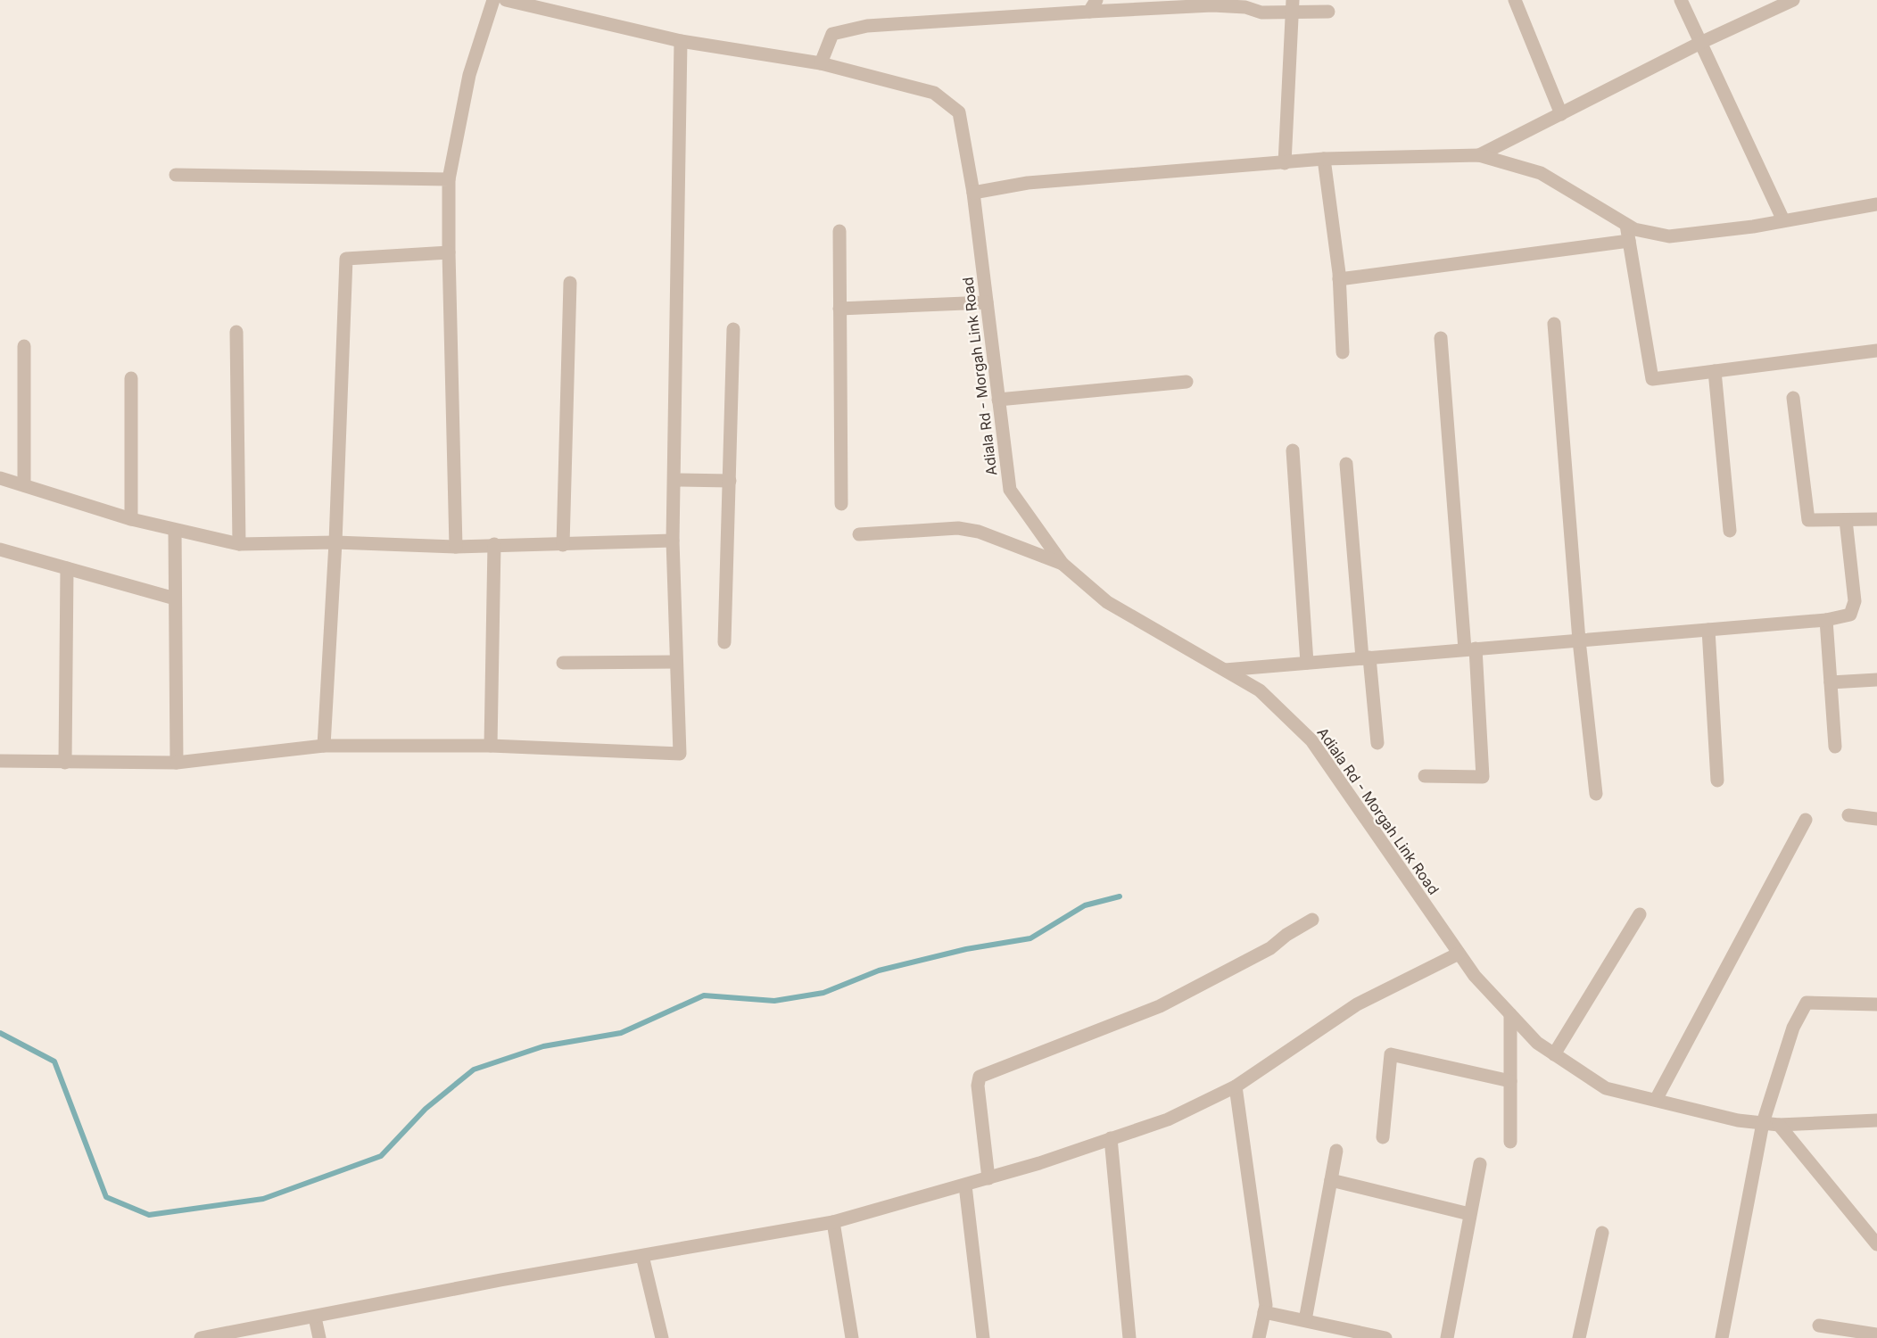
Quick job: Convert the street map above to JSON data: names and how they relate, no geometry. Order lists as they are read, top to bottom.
{
  "streets": {
    "street": ["Adiala Rd - Morgah Link Road"]
  }
}
